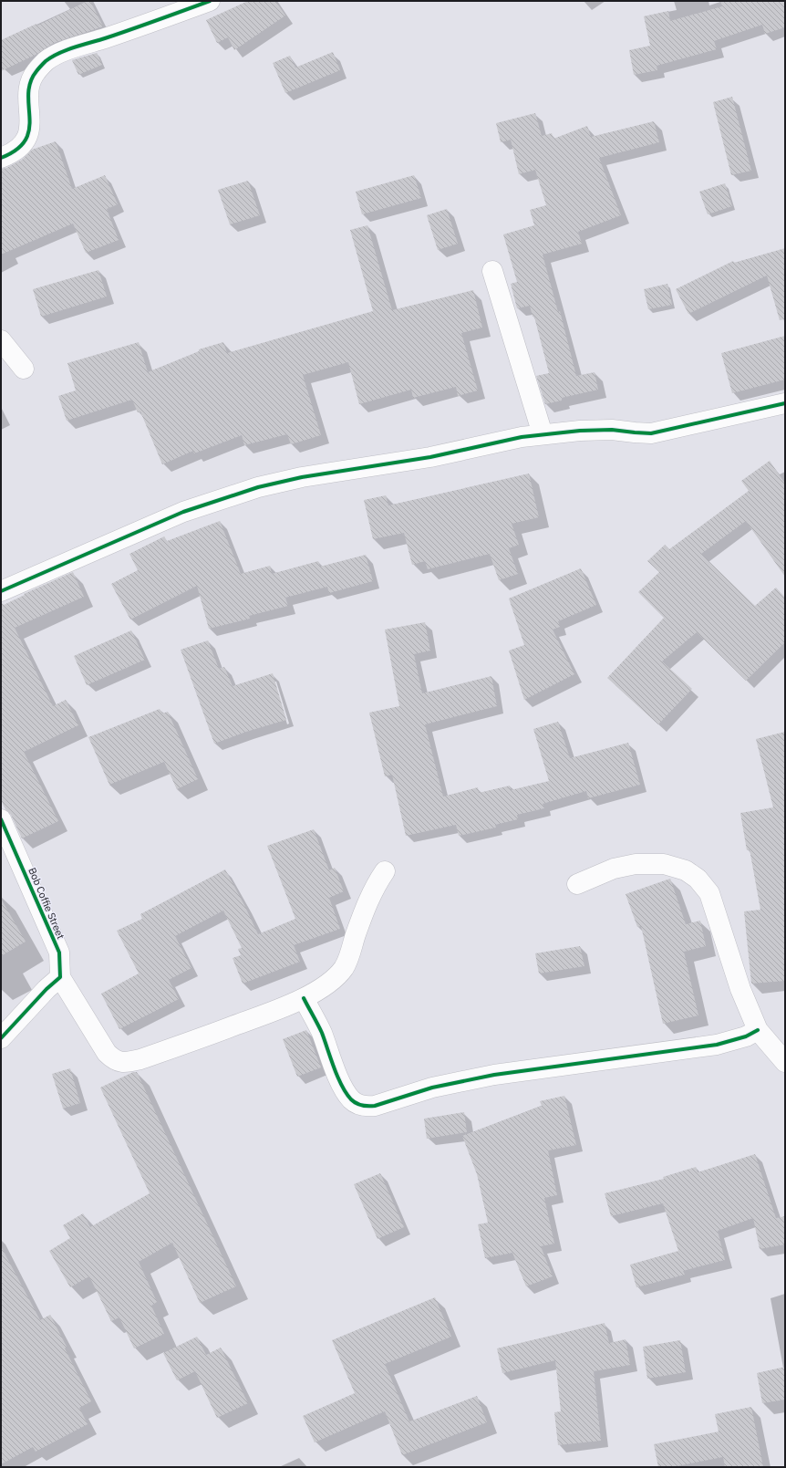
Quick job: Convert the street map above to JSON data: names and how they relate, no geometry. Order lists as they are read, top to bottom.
{
  "streets": {
    "street": ["Bob Coffie Street"]
  }
}
